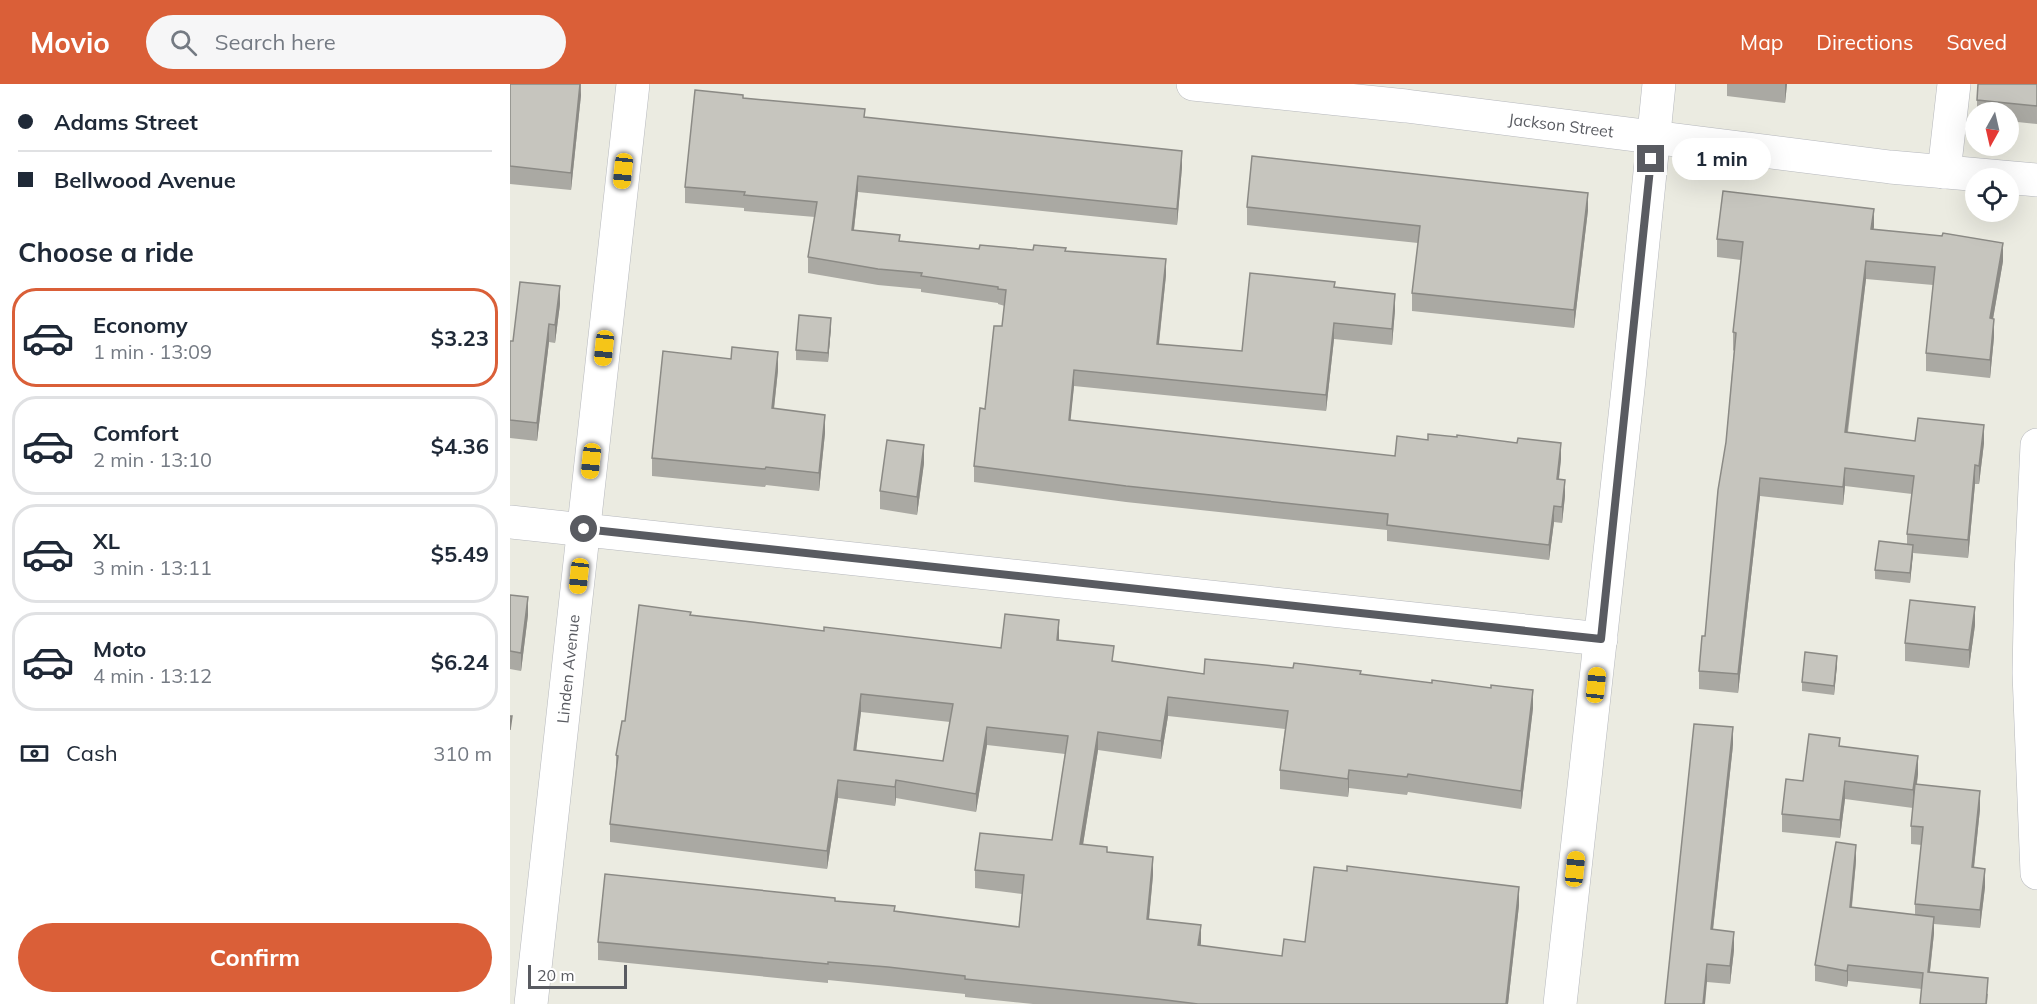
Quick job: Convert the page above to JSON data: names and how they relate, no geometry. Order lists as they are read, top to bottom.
{
  "streets": {
    "street": ["Jackson Street", "Linden Avenue"]
  },
  "scale_bar": "20 m",
  "north": "bottom",
  "page": {
    "header": "Movio",
    "search": "Search here",
    "nav": ["Map", "Directions", "Saved"],
    "banner": ["Adams Street", "Bellwood Avenue"],
    "bubble": "1 min",
    "heading": "Choose a ride",
    "list": [
      {
        "name": "Economy",
        "note": "1 min · 13:09",
        "value": "$3.23"
      },
      {
        "name": "Comfort",
        "note": "2 min · 13:10",
        "value": "$4.36"
      },
      {
        "name": "XL",
        "note": "3 min · 13:11",
        "value": "$5.49"
      },
      {
        "name": "Moto",
        "note": "4 min · 13:12",
        "value": "$6.24"
      }
    ],
    "pay": ["Cash", "310 m"],
    "buttons": "Confirm",
    "scale": "20 m"
  }
}
